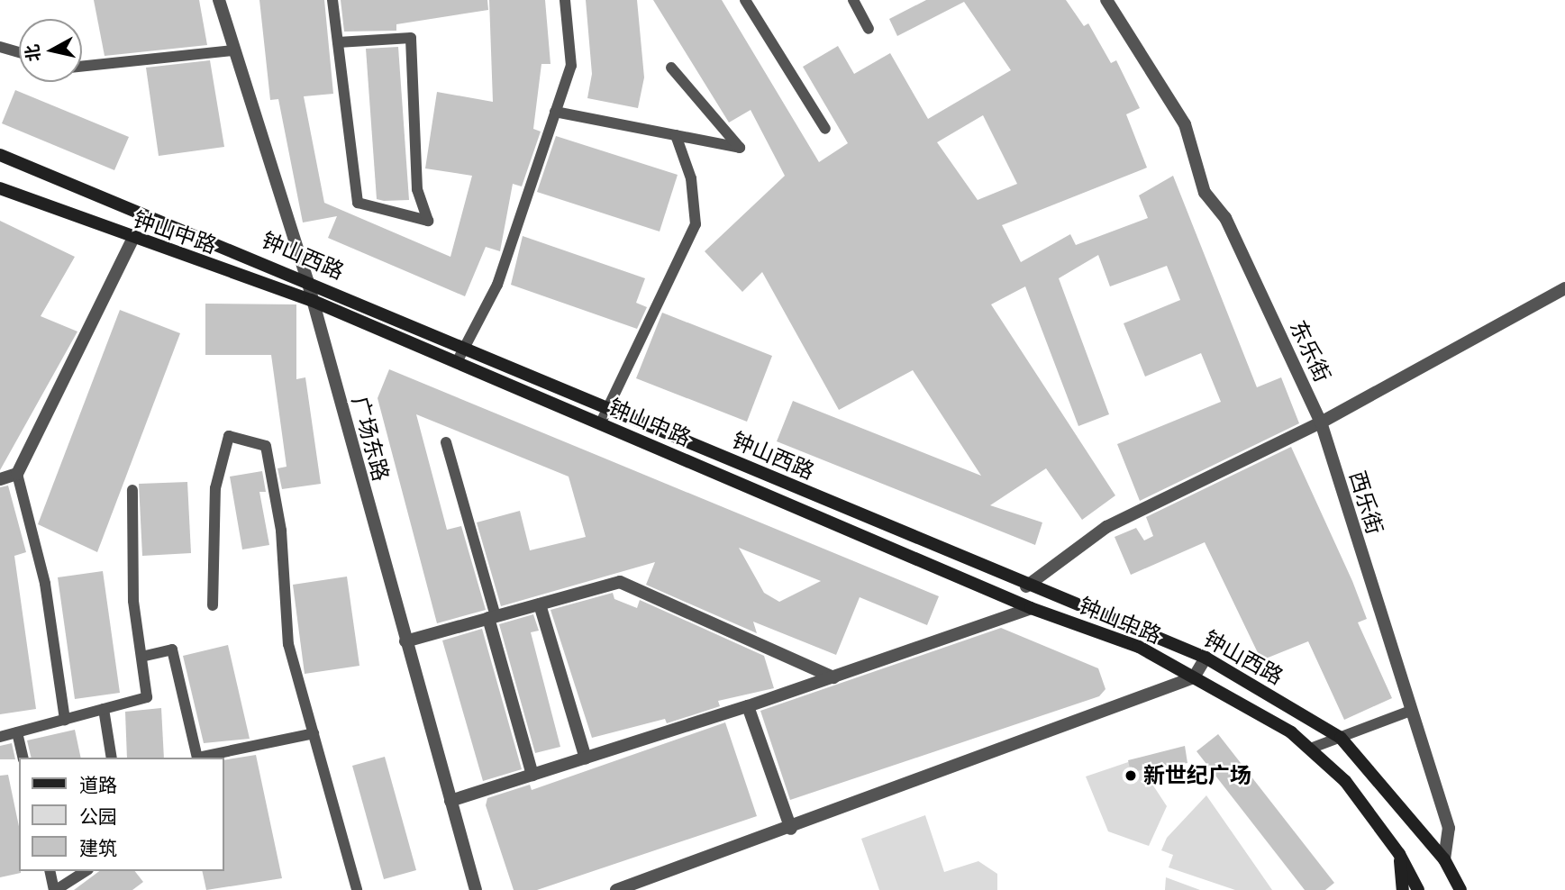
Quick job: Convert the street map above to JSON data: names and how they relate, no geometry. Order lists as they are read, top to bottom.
{
  "streets": {
    "main road": ["钟山中路", "钟山西路"],
    "street": ["东乐街", "广场东路", "西乐街"]
  },
  "crossings": [
    ["钟山中路", "广场东路"],
    ["钟山西路", "广场东路"],
    ["钟山西路", "西乐街"],
    ["东乐街", "西乐街"]
  ],
  "places": ["新世纪广场"],
  "legend": ["道路", "公园", "建筑"],
  "north": "left"
}
